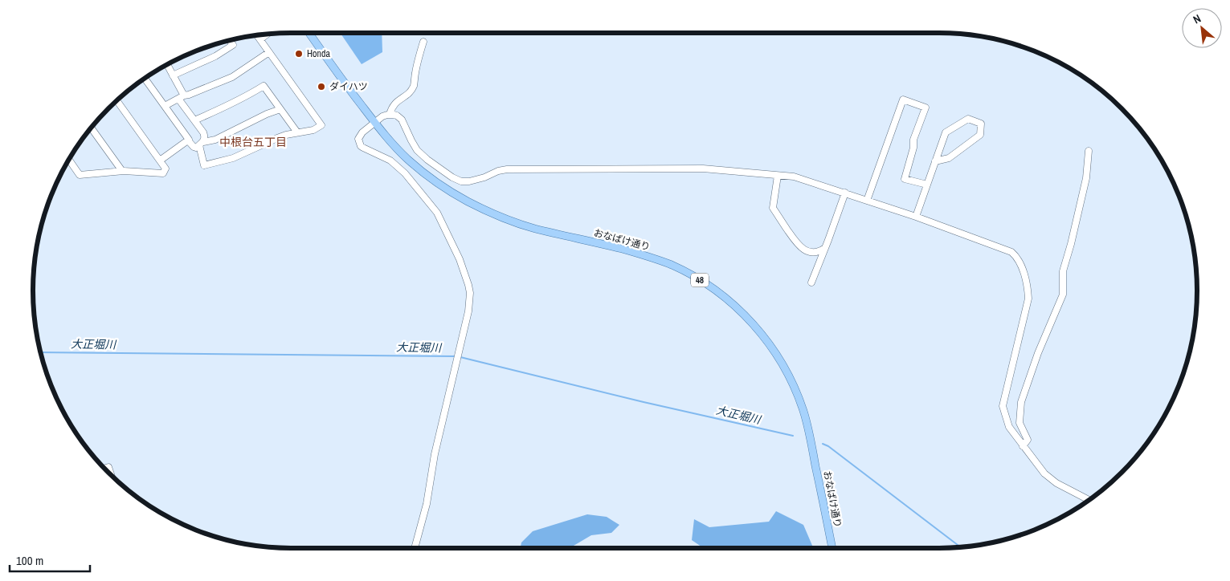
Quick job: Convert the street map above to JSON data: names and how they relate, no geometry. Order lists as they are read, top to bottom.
{
  "streets": {
    "main road": ["おなばけ通り", "48"]
  },
  "districts": ["中根台五丁目"],
  "water": ["大正堀川"],
  "places": ["Honda", "ダイハツ"],
  "scale_bar": "100 m",
  "north": "top left"
}
